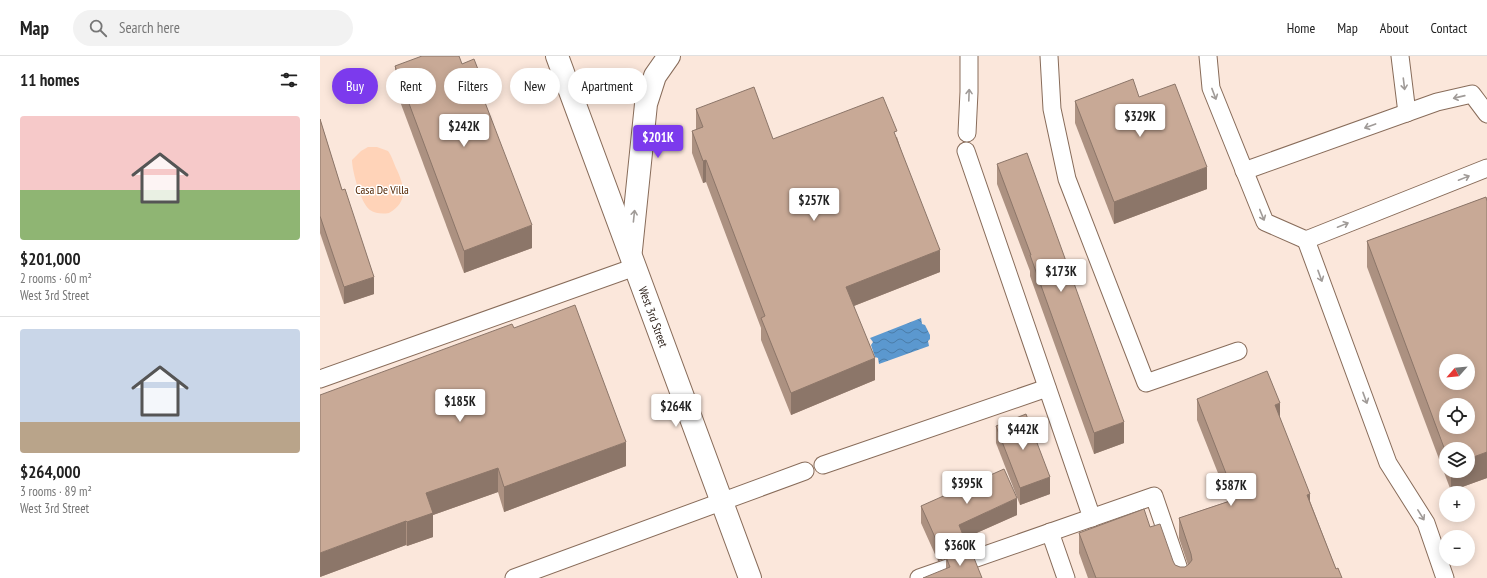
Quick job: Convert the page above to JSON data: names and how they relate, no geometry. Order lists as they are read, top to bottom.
{
  "streets": {
    "street": ["West 3rd Street"]
  },
  "parks": ["Casa De Villa"],
  "north": "bottom left",
  "page": {
    "header": "Map",
    "search": "Search here",
    "nav": [
      "Home",
      "Map",
      "About",
      "Contact"
    ],
    "heading": "11 homes",
    "chip": [
      "Buy",
      "Rent",
      "Filters",
      "New",
      "Apartment"
    ],
    "list": [
      {
        "name": "$201,000",
        "note": "2 rooms · 60 m² · West 3rd Street"
      },
      {
        "name": "$264,000",
        "note": "3 rooms · 89 m² · West 3rd Street"
      }
    ],
    "price": [
      "$329K",
      "$242K",
      "$201K",
      "$257K",
      "$173K",
      "$185K",
      "$264K",
      "$442K",
      "$395K",
      "$587K",
      "$360K"
    ],
    "map_buttons": ["+", "−"]
  }
}
